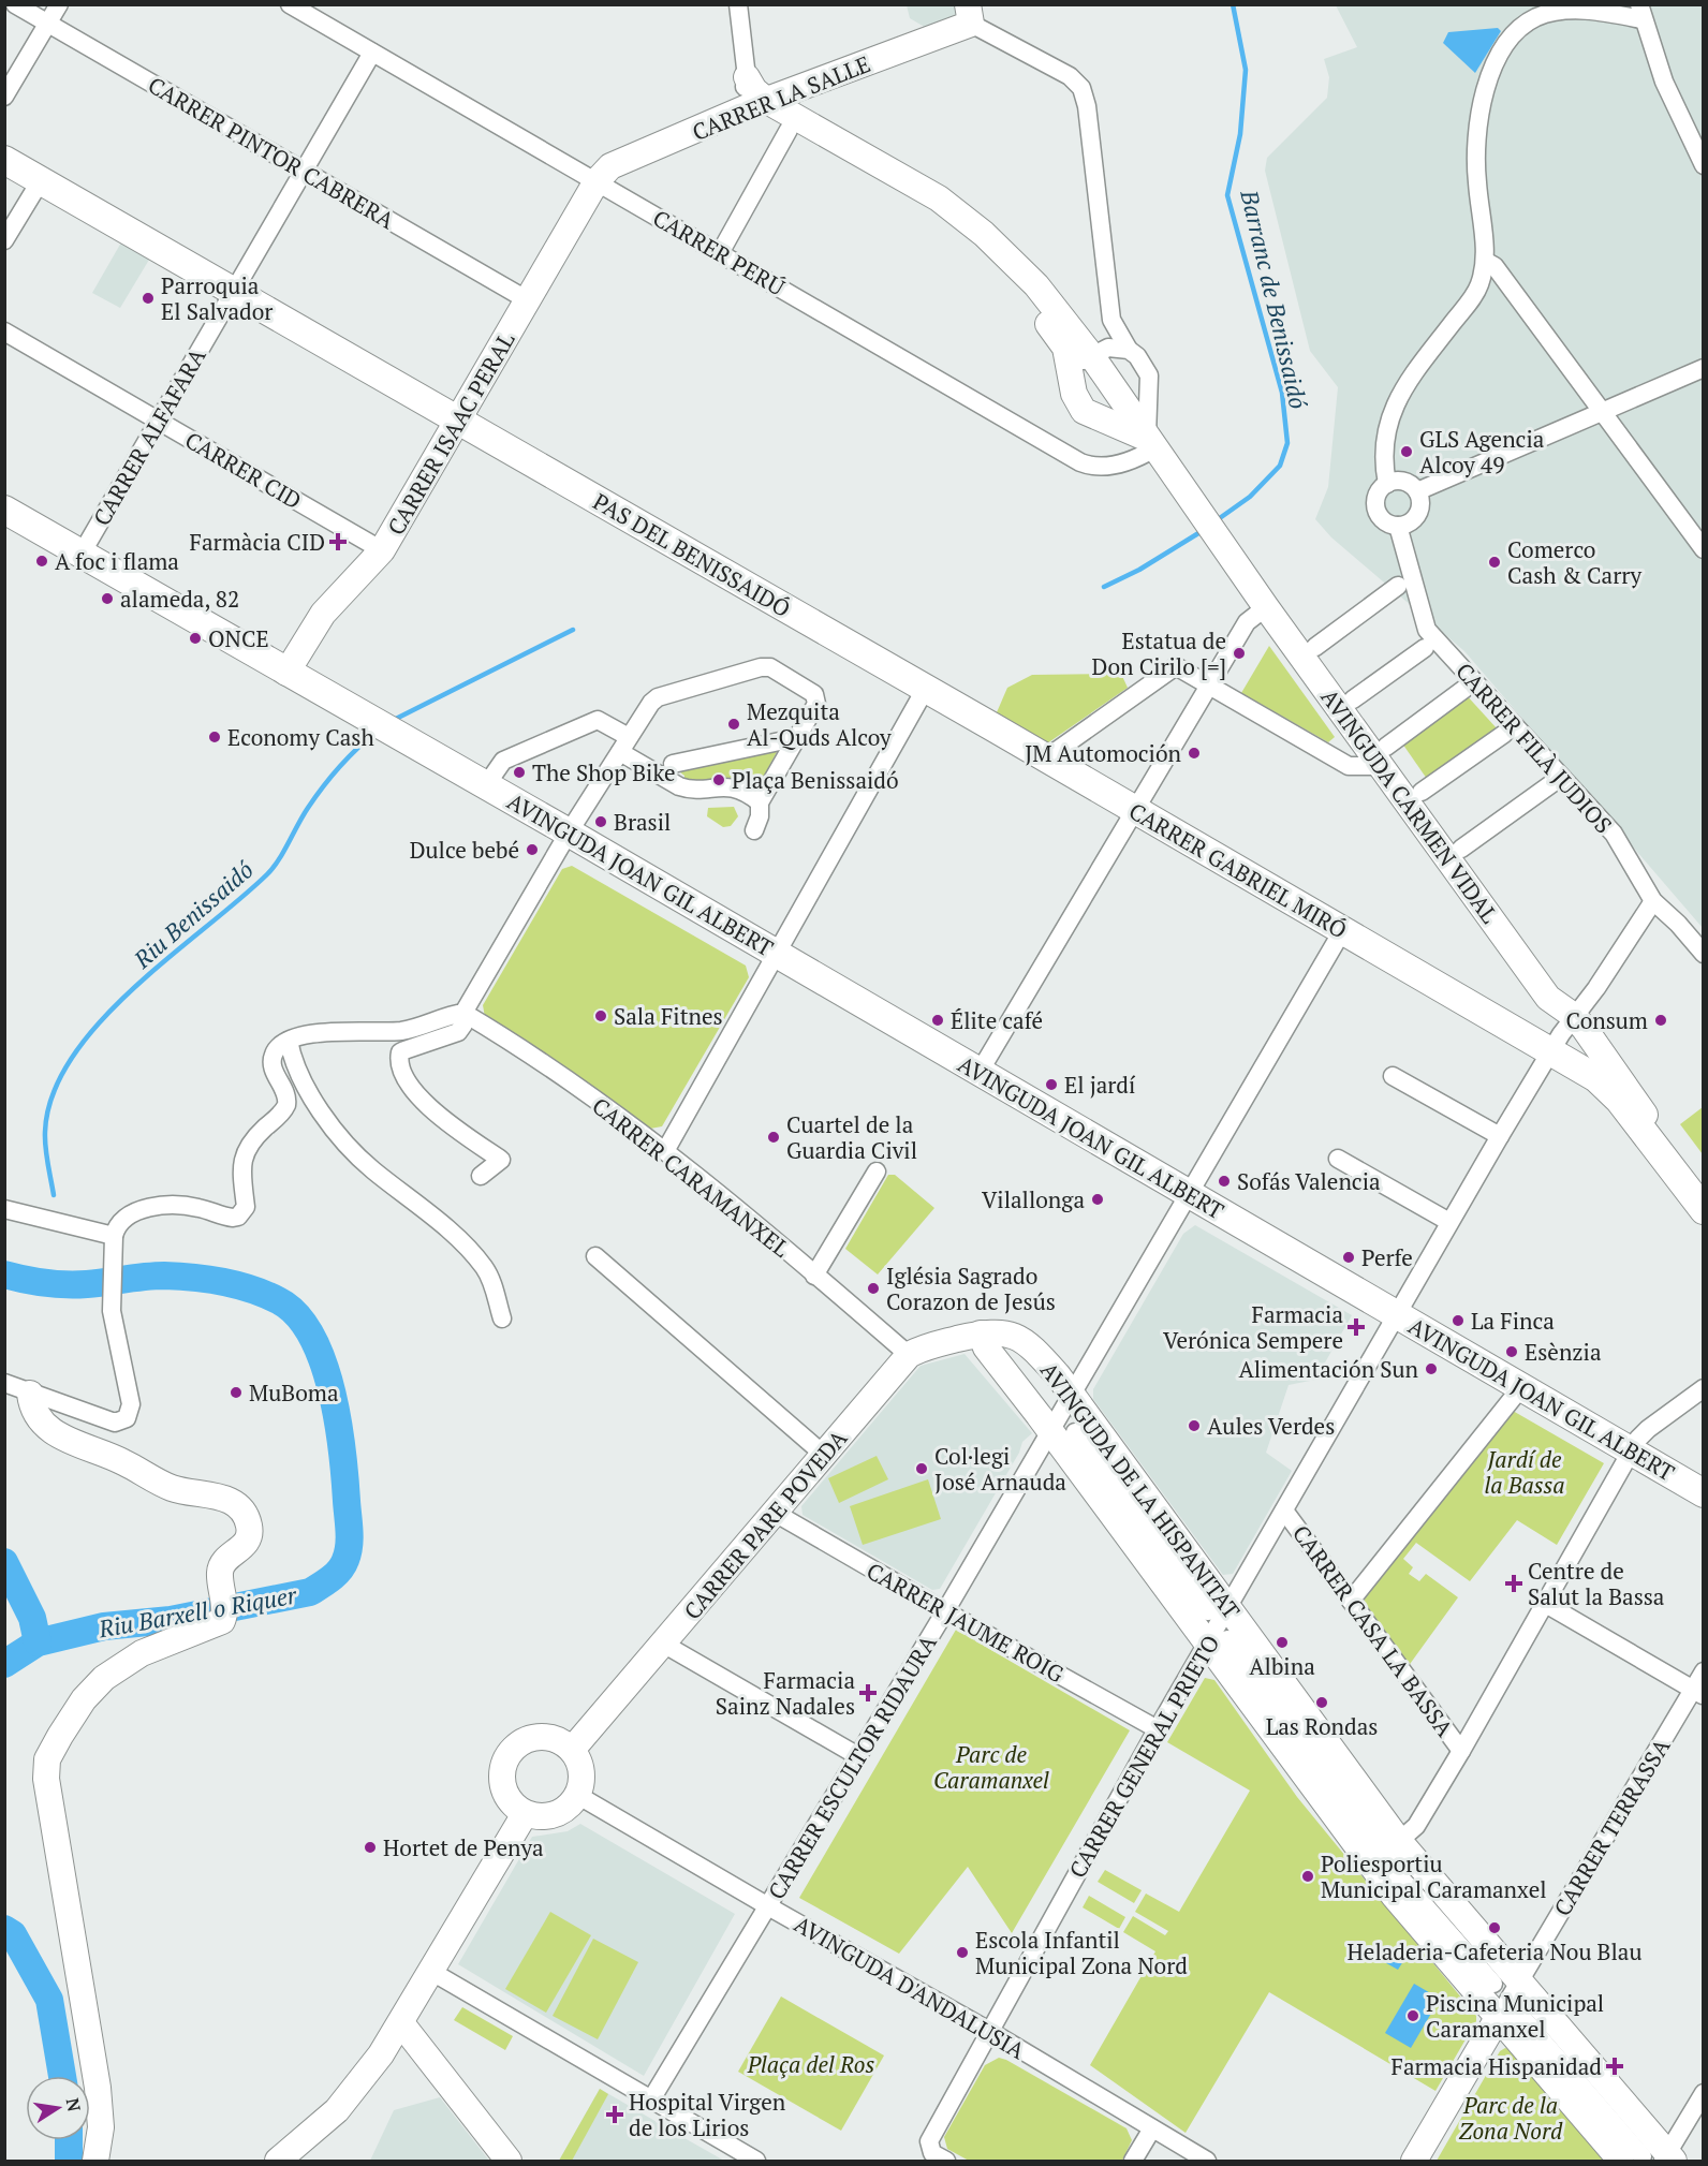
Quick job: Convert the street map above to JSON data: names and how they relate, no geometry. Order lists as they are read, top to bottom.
{
  "streets": {
    "main road": ["PAS DEL BENISSAIDÓ", "CARRER GABRIEL MIRÓ", "AVINGUDA JOAN GIL ALBERT"],
    "street": [
      "CARRER LA SALLE",
      "CARRER PINTOR CABRERA",
      "CARRER PERÚ",
      "CARRER ISAAC PERAL",
      "CARRER ALFAFARA",
      "CARRER CID",
      "CARRER FILÀ JUDIOS",
      "AVINGUDA CARMEN VIDAL",
      "CARRER CARAMANXEL",
      "AVINGUDA DE LA HISPANITAT",
      "CARRER PARE POVEDA",
      "CARRER JAUME ROIG",
      "CARRER CASA LA BASSA",
      "CARRER GENERAL PRIETO",
      "CARRER ESCULTOR RIDAURA",
      "CARRER TERRASSA",
      "AVINGUDA D'ANDALUSIA"
    ]
  },
  "crossings": [
    ["CARRER LA SALLE", "CARRER PERÚ"],
    ["CARRER LA SALLE", "CARRER ISAAC PERAL"],
    ["CARRER LA SALLE", "AVINGUDA CARMEN VIDAL"],
    ["CARRER PINTOR CABRERA", "CARRER ISAAC PERAL"],
    ["CARRER PINTOR CABRERA", "CARRER ALFAFARA"],
    ["CARRER PERÚ", "CARRER ISAAC PERAL"],
    ["CARRER PERÚ", "CARRER ALFAFARA"],
    ["CARRER PERÚ", "AVINGUDA CARMEN VIDAL"],
    ["CARRER ISAAC PERAL", "CARRER CID"],
    ["CARRER ISAAC PERAL", "PAS DEL BENISSAIDÓ"],
    ["CARRER ISAAC PERAL", "AVINGUDA JOAN GIL ALBERT"],
    ["CARRER ALFAFARA", "CARRER CID"],
    ["CARRER ALFAFARA", "PAS DEL BENISSAIDÓ"],
    ["CARRER ALFAFARA", "AVINGUDA JOAN GIL ALBERT"],
    ["PAS DEL BENISSAIDÓ", "CARRER GABRIEL MIRÓ"],
    ["CARRER FILÀ JUDIOS", "CARRER GENERAL PRIETO"],
    ["AVINGUDA CARMEN VIDAL", "CARRER GABRIEL MIRÓ"],
    ["AVINGUDA CARMEN VIDAL", "CARRER GENERAL PRIETO"],
    ["CARRER GABRIEL MIRÓ", "CARRER GENERAL PRIETO"],
    ["CARRER GABRIEL MIRÓ", "CARRER ESCULTOR RIDAURA"],
    ["AVINGUDA JOAN GIL ALBERT", "CARRER GENERAL PRIETO"],
    ["AVINGUDA JOAN GIL ALBERT", "CARRER ESCULTOR RIDAURA"],
    ["CARRER CARAMANXEL", "CARRER PARE POVEDA"],
    ["AVINGUDA DE LA HISPANITAT", "CARRER PARE POVEDA"],
    ["AVINGUDA DE LA HISPANITAT", "CARRER GENERAL PRIETO"],
    ["AVINGUDA DE LA HISPANITAT", "CARRER ESCULTOR RIDAURA"],
    ["AVINGUDA DE LA HISPANITAT", "CARRER TERRASSA"],
    ["CARRER PARE POVEDA", "CARRER JAUME ROIG"],
    ["CARRER PARE POVEDA", "AVINGUDA D'ANDALUSIA"],
    ["CARRER JAUME ROIG", "CARRER GENERAL PRIETO"],
    ["CARRER JAUME ROIG", "CARRER ESCULTOR RIDAURA"],
    ["CARRER CASA LA BASSA", "CARRER GENERAL PRIETO"],
    ["CARRER GENERAL PRIETO", "AVINGUDA D'ANDALUSIA"],
    ["CARRER ESCULTOR RIDAURA", "AVINGUDA D'ANDALUSIA"]
  ],
  "water": ["Barranc de Benissaidó", "Riu Benissaidó", "Riu Barxell o Riquer"],
  "parks": [
    "Jardí de la Bassa",
    "Parc de Caramanxel",
    "Plaça del Ros",
    "Parc de la Zona Nord"
  ],
  "places": {
    "other": [
      "Parroquia El Salvador",
      "GLS Agencia Alcoy 49",
      "A foc i flama",
      "Comerco Cash & Carry",
      "alameda, 82",
      "ONCE",
      "Estatua de Don Cirilo [=]",
      "Mezquita Al-Quds Alcoy",
      "Economy Cash",
      "JM Automoción",
      "The Shop Bike",
      "Plaça Benissaidó",
      "Brasil",
      "Dulce bebé",
      "Sala Fitnes",
      "Élite café",
      "Consum",
      "El jardí",
      "Cuartel de la Guardia Civil",
      "Sofás Valencia",
      "Vilallonga",
      "Perfe",
      "Iglésia Sagrado Corazon de Jesús",
      "La Finca",
      "Esènzia",
      "Alimentación Sun",
      "MuBoma",
      "Aules Verdes",
      "Col·legi José Arnauda",
      "Albina",
      "Las Rondas",
      "Hortet de Penya",
      "Poliesportiu Municipal Caramanxel",
      "Heladeria-Cafeteria Nou Blau",
      "Escola Infantil Municipal Zona Nord",
      "Piscina Municipal Caramanxel"
    ],
    "health": [
      "Farmàcia CID",
      "Farmacia Verónica Sempere",
      "Centre de Salut la Bassa",
      "Farmacia Sainz Nadales",
      "Farmacia Hispanidad",
      "Hospital Virgen de los Lirios"
    ]
  },
  "north": "right"
}
